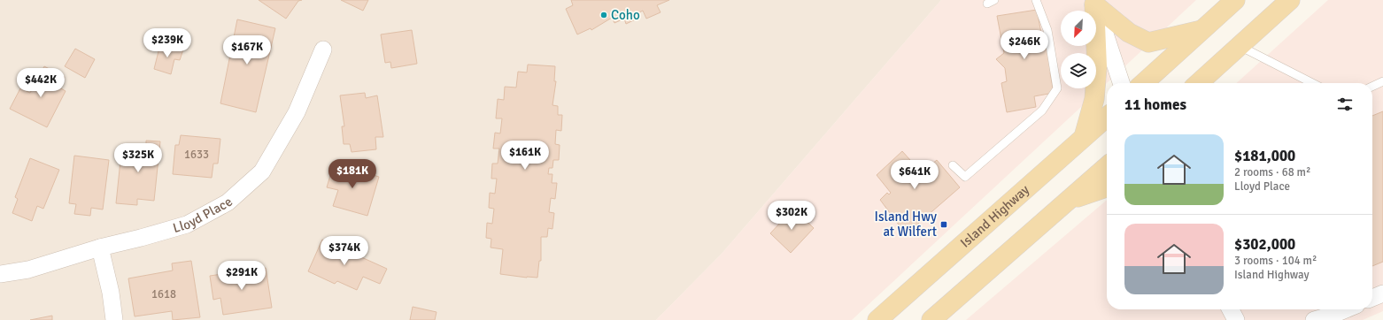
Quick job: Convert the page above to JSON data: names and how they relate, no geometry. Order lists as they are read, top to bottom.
{
  "streets": {
    "main road": ["Island Highway"],
    "street": ["Lloyd Place"]
  },
  "places": {
    "other": ["Coho"],
    "transit": ["Island Hwy at Wilfert"]
  },
  "house_numbers": ["1633", "1618"],
  "north": "bottom left",
  "page": {
    "price": [
      "$239K",
      "$246K",
      "$167K",
      "$442K",
      "$161K",
      "$325K",
      "$181K",
      "$641K",
      "$302K",
      "$374K",
      "$291K"
    ],
    "heading": "11 homes",
    "list": [
      {
        "name": "$181,000",
        "note": "2 rooms · 68 m² · Lloyd Place"
      },
      {
        "name": "$302,000",
        "note": "3 rooms · 104 m² · Island Highway"
      }
    ]
  }
}
